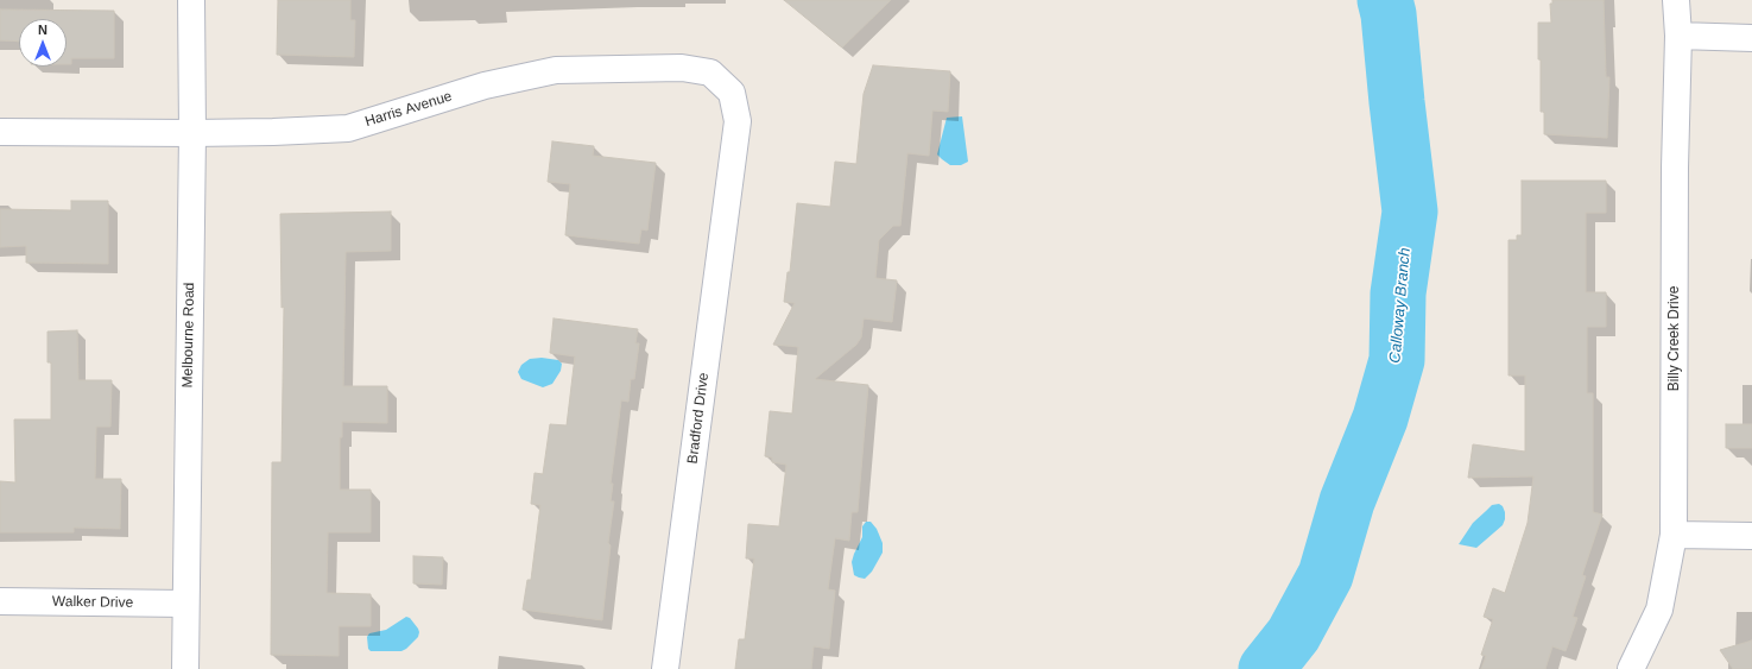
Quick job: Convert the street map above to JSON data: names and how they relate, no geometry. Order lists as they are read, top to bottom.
{
  "streets": {
    "street": [
      "Harris Avenue",
      "Melbourne Road",
      "Billy Creek Drive",
      "Bradford Drive",
      "Walker Drive"
    ]
  },
  "crossings": [
    ["Harris Avenue", "Melbourne Road"],
    ["Harris Avenue", "Bradford Drive"],
    ["Melbourne Road", "Walker Drive"]
  ],
  "water": ["Calloway Branch"],
  "north": "top"
}
